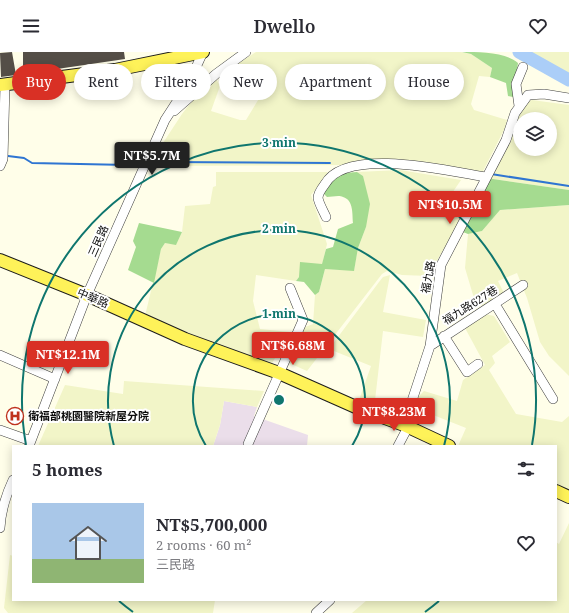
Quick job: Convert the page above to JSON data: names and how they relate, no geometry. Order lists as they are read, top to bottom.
{
  "streets": {
    "main road": ["中華路"],
    "street": ["三民路", "福九路", "福九路627巷"]
  },
  "crossings": [
    ["三民路", "中華路"],
    ["福九路", "中華路"],
    ["福九路", "福九路627巷"]
  ],
  "places": {
    "hospital": ["衛福部桃園醫院新屋分院"]
  },
  "page": {
    "header": "Dwello",
    "chip": [
      "Buy",
      "Rent",
      "Filters",
      "New",
      "Apartment",
      "House"
    ],
    "price": [
      "NT$5.7M",
      "NT$10.5M",
      "NT$6.68M",
      "NT$12.1M",
      "NT$8.23M"
    ],
    "heading": "5 homes",
    "list": [
      {
        "name": "NT$5,700,000",
        "note": "2 rooms · 60 m² · 三民路"
      }
    ]
  },
  "rings": ["3 min", "2 min", "1 min"]
}
